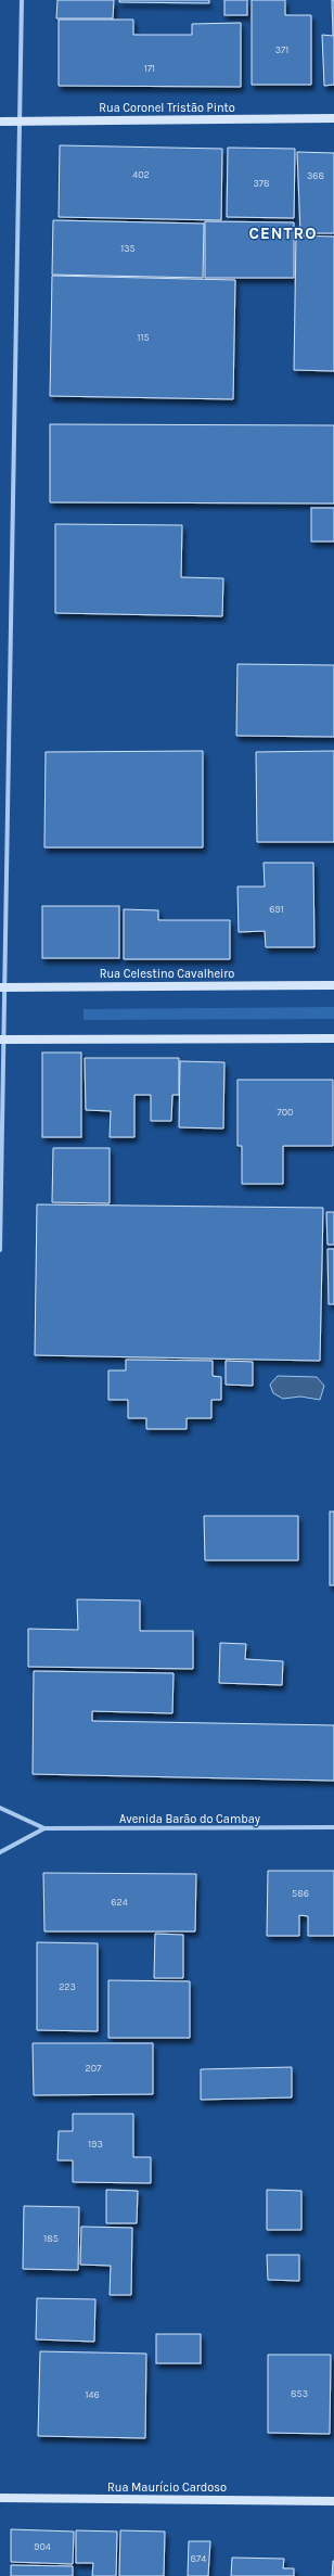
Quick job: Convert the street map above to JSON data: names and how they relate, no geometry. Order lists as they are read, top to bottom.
{
  "streets": {
    "main road": ["Rua Coronel Tristão Pinto", "Rua Celestino Cavalheiro", "Rua Maurício Cardoso"],
    "street": ["Avenida Barão do Cambay"]
  },
  "districts": ["CENTRO"],
  "house_numbers": [
    "371",
    "171",
    "402",
    "368",
    "378",
    "135",
    "115",
    "691",
    "700",
    "586",
    "624",
    "223",
    "207",
    "193",
    "185",
    "853",
    "146",
    "904",
    "874"
  ]
}
